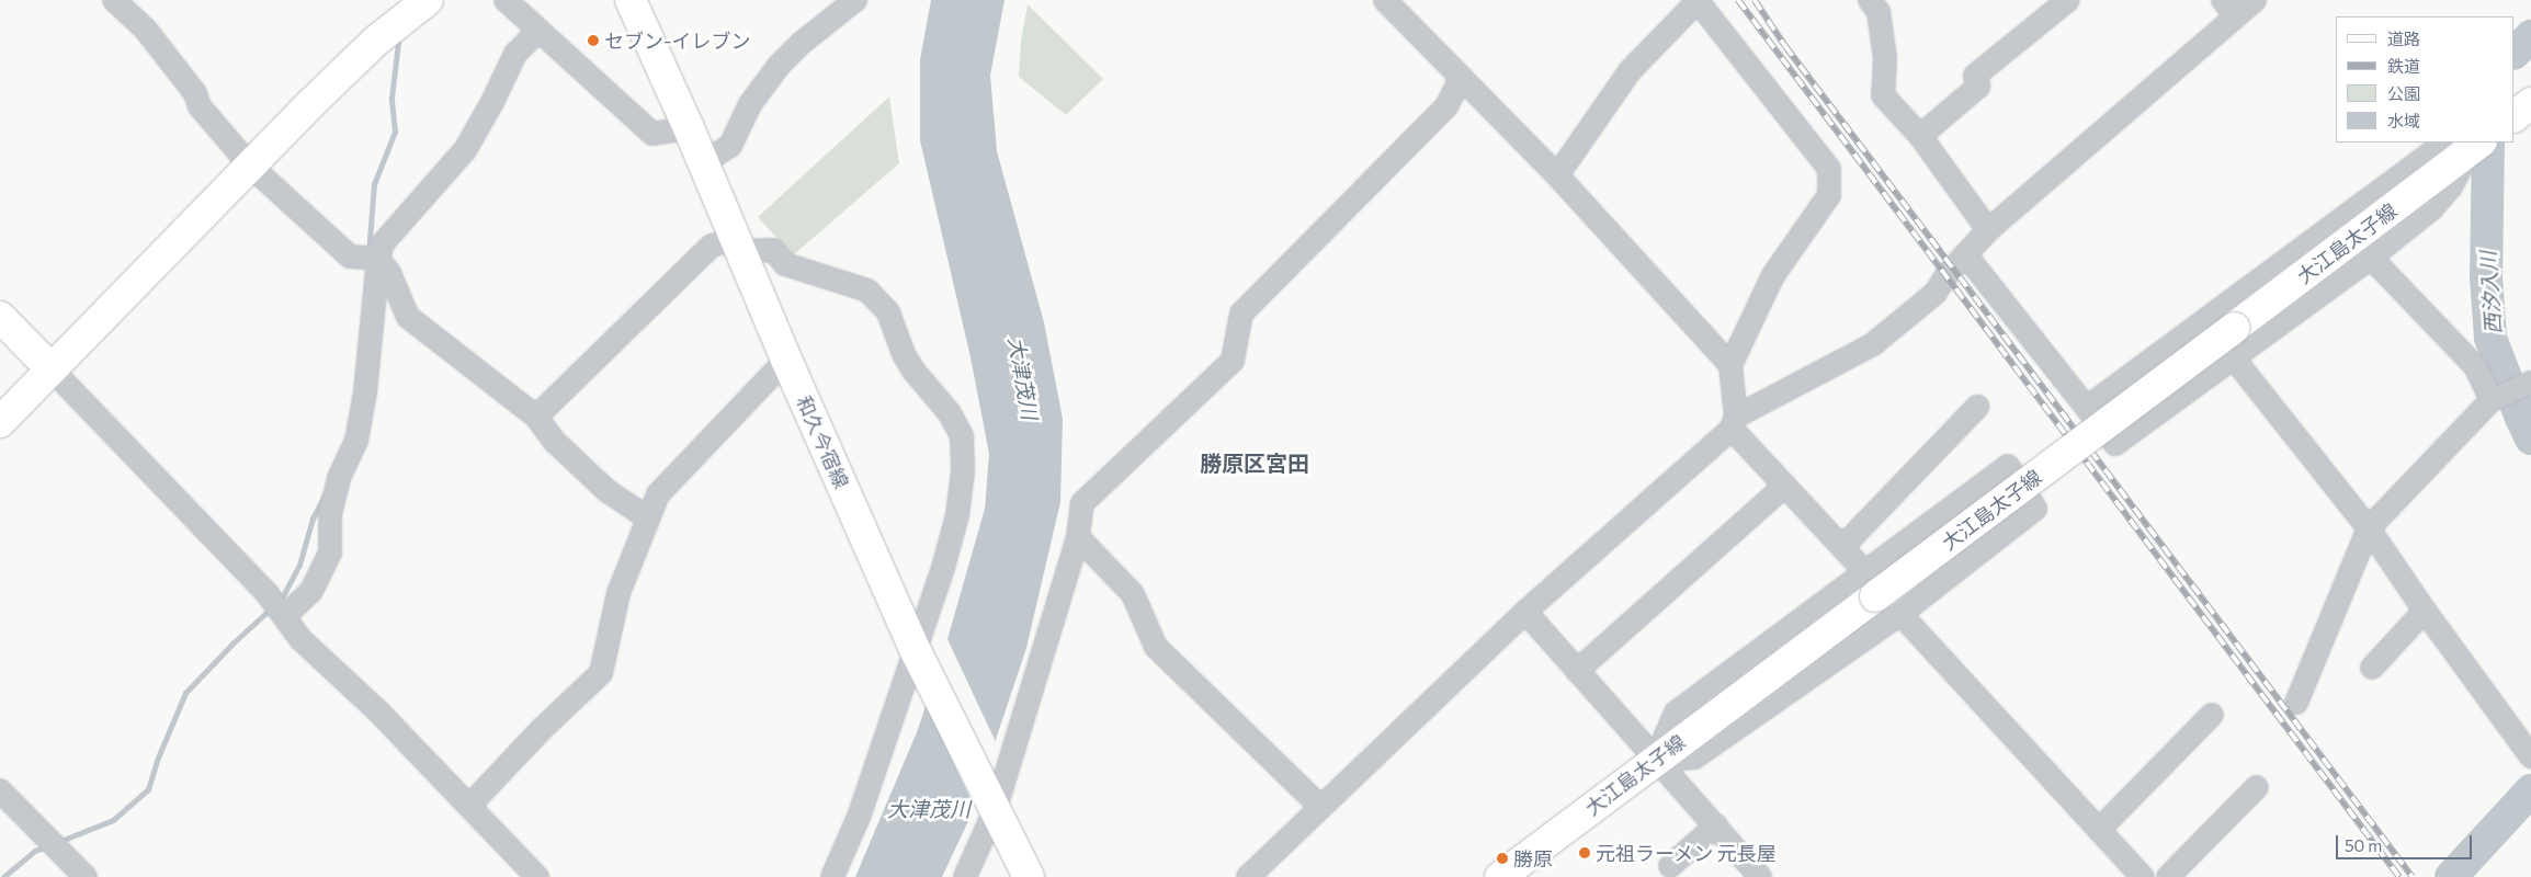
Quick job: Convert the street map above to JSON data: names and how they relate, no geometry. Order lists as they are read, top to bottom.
{
  "streets": {
    "main road": ["大江島太子線", "和久今宿線"]
  },
  "districts": ["勝原区宮田"],
  "water": ["西汐入川", "大津茂川"],
  "places": ["セブン-イレブン", "元祖ラーメン 元長屋", "勝原"],
  "legend": [
    "道路",
    "鉄道",
    "公園",
    "水域"
  ],
  "scale_bar": "50 m"
}
